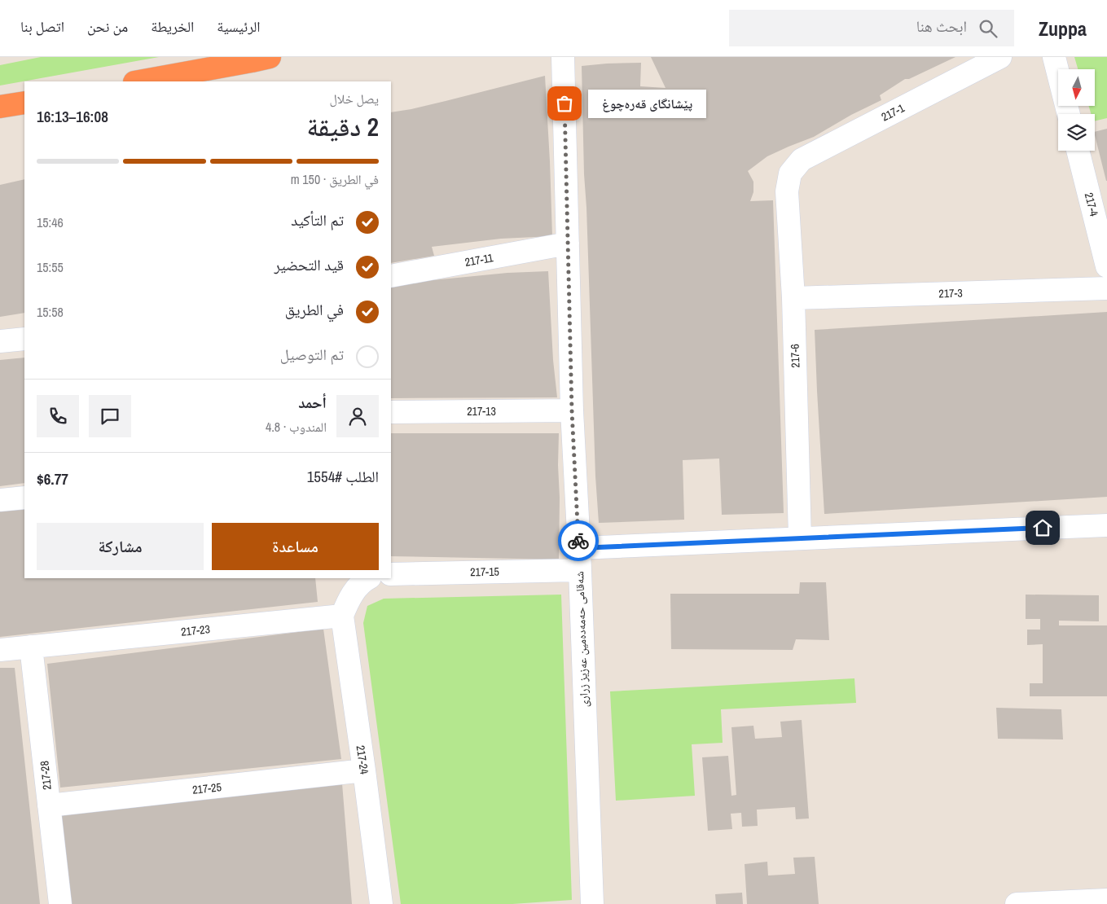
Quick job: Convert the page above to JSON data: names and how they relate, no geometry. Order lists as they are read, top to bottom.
{
  "streets": {
    "street": [
      "217-1",
      "217-4",
      "217-11",
      "217-3",
      "217-6",
      "217-13",
      "217-15",
      "217-23",
      "شەقامی حەمەدەمین عەزیز زراری",
      "217-24",
      "217-28",
      "217-25"
    ]
  },
  "crossings": [
    ["217-1", "217-6"],
    ["217-11", "شەقامی حەمەدەمین عەزیز زراری"],
    ["217-3", "217-6"],
    ["217-13", "شەقامی حەمەدەمین عەزیز زراری"],
    ["217-15", "شەقامی حەمەدەمین عەزیز زراری"],
    ["217-23", "217-24"],
    ["217-23", "217-28"],
    ["217-24", "217-25"],
    ["217-28", "217-25"]
  ],
  "places": ["پێشانگای قەرەچوغ"],
  "north": "bottom",
  "page": {
    "header": "Zuppa",
    "search": "ابحث هنا",
    "nav": [
      "الرئيسية",
      "الخريطة",
      "من نحن",
      "اتصل بنا"
    ],
    "heading": ["2 دقيقة", "يصل خلال", "16:08–16:13"],
    "panel": [
      "أحمد",
      "المندوب · 4.8",
      "الطلب #1554",
      "$6.77"
    ],
    "bubble": "پێشانگای قەرەچوغ",
    "bar": "في الطريق · 150 m",
    "list": [
      ["تم التأكيد", "15:46"],
      ["قيد التحضير", "15:55"],
      ["في الطريق", "15:58"],
      "تم التوصيل"
    ],
    "buttons": ["مساعدة", "مشاركة"]
  }
}
